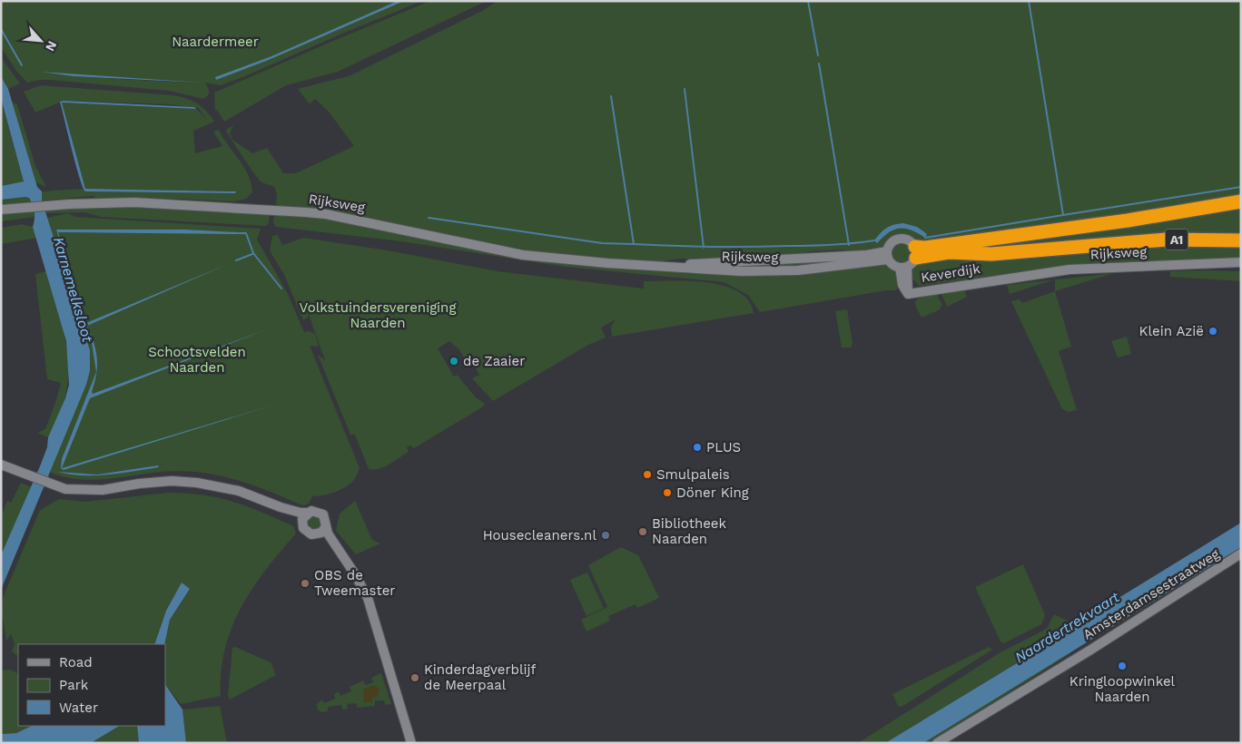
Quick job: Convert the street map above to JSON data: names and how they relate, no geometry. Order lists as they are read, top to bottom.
{
  "streets": {
    "highway": ["A1"],
    "main road": ["Rijksweg", "Keverdijk", "Amsterdamsestraatweg"]
  },
  "crossings": [
    ["Rijksweg", "A1"],
    ["Rijksweg", "Keverdijk"],
    ["A1", "Keverdijk"]
  ],
  "water": ["Karnemelksloot", "Naardertrekvaart"],
  "parks": ["Naardermeer", "Volkstuindersvereniging Naarden", "Schootsvelden Naarden"],
  "places": [
    "Klein Azië",
    "de Zaaier",
    "PLUS",
    "Smulpaleis",
    "Döner King",
    "Bibliotheek Naarden",
    "Housecleaners.nl",
    "OBS de Tweemaster",
    "Kringloopwinkel Naarden",
    "Kinderdagverblijf de Meerpaal"
  ],
  "legend": ["Road", "Park", "Water"],
  "north": "bottom right"
}
